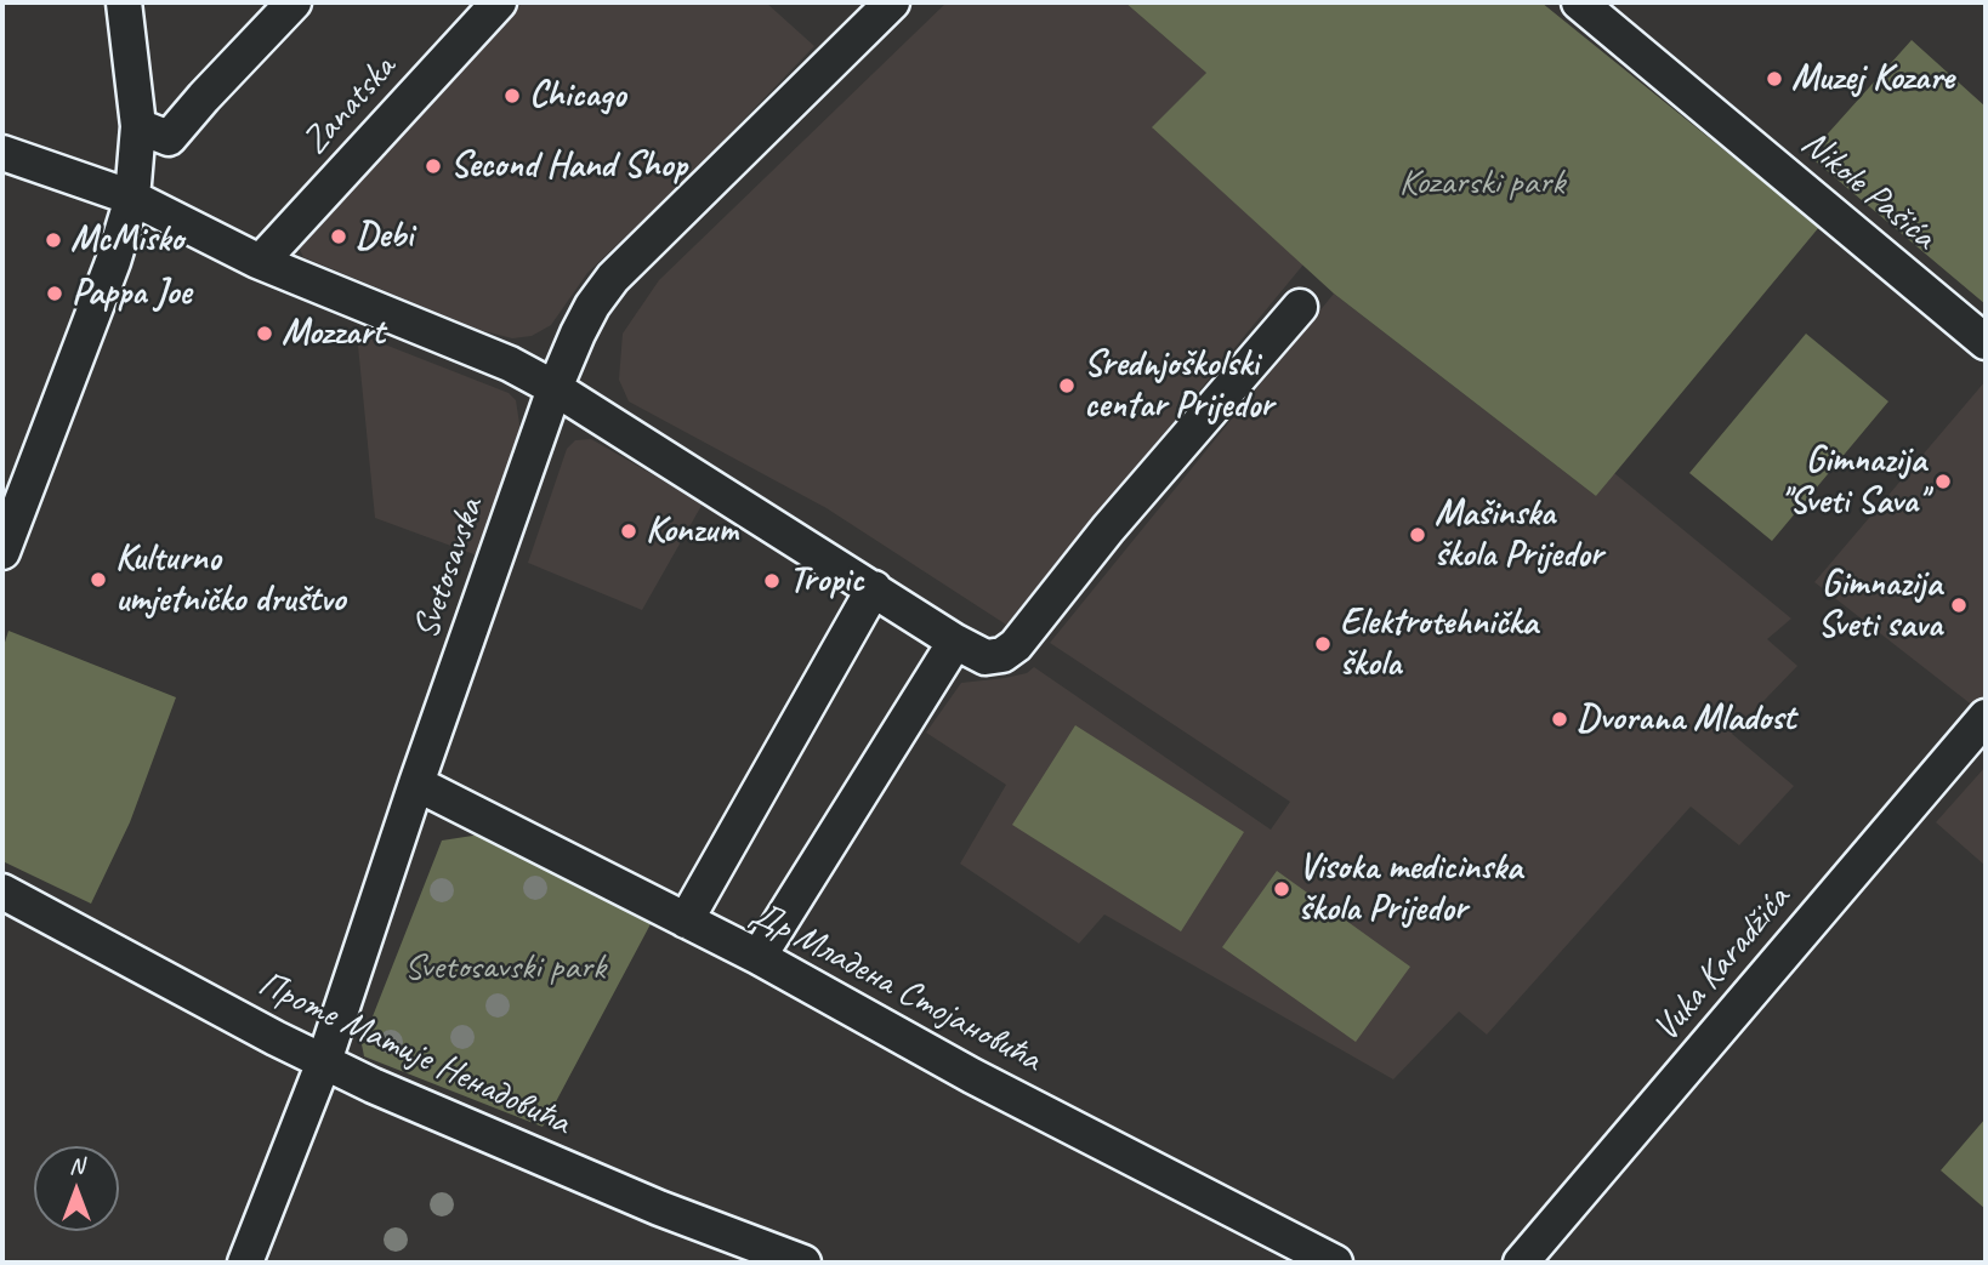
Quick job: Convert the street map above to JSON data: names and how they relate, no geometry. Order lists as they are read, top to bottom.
{
  "streets": {
    "street": [
      "Zanatska",
      "Nikole Pašića",
      "Svetosavska",
      "Vuka Karadžića",
      "Др Младена Стојановића",
      "Проте Матије Ненадовића"
    ]
  },
  "crossings": [
    ["Svetosavska", "Др Младена Стојановића"],
    ["Svetosavska", "Проте Матије Ненадовића"]
  ],
  "parks": ["Kozarski park", "Svetosavski park"],
  "places": [
    "Muzej Kozare",
    "Chicago",
    "Second Hand Shop",
    "Debi",
    "McMisko",
    "Pappa Joe",
    "Mozzart",
    "Srednjoškolski centar Prijedor",
    "Gimnazija \"Sveti Sava\"",
    "Konzum",
    "Mašinska škola Prijedor",
    "Kulturno umjetničko društvo",
    "Tropic",
    "Gimnazija Sveti sava",
    "Elektrotehnička škola",
    "Dvorana Mladost",
    "Visoka medicinska škola Prijedor"
  ],
  "north": "top"
}
